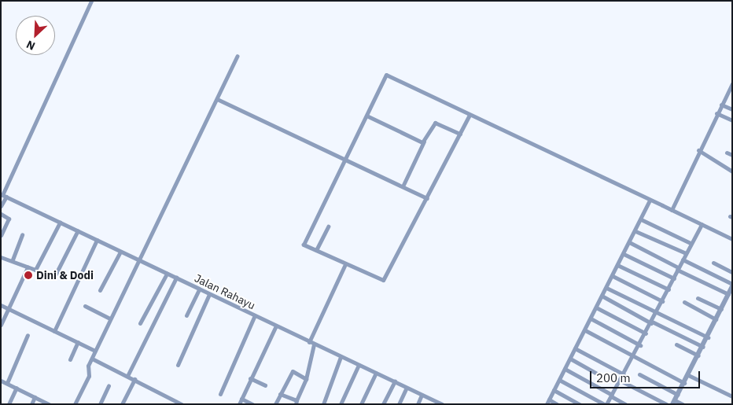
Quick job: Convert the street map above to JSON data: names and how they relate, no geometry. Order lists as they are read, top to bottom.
{
  "streets": {
    "street": ["Jalan Rahayu"]
  },
  "places": ["Dini & Dodi"],
  "scale_bar": "200 m",
  "north": "bottom left"
}
